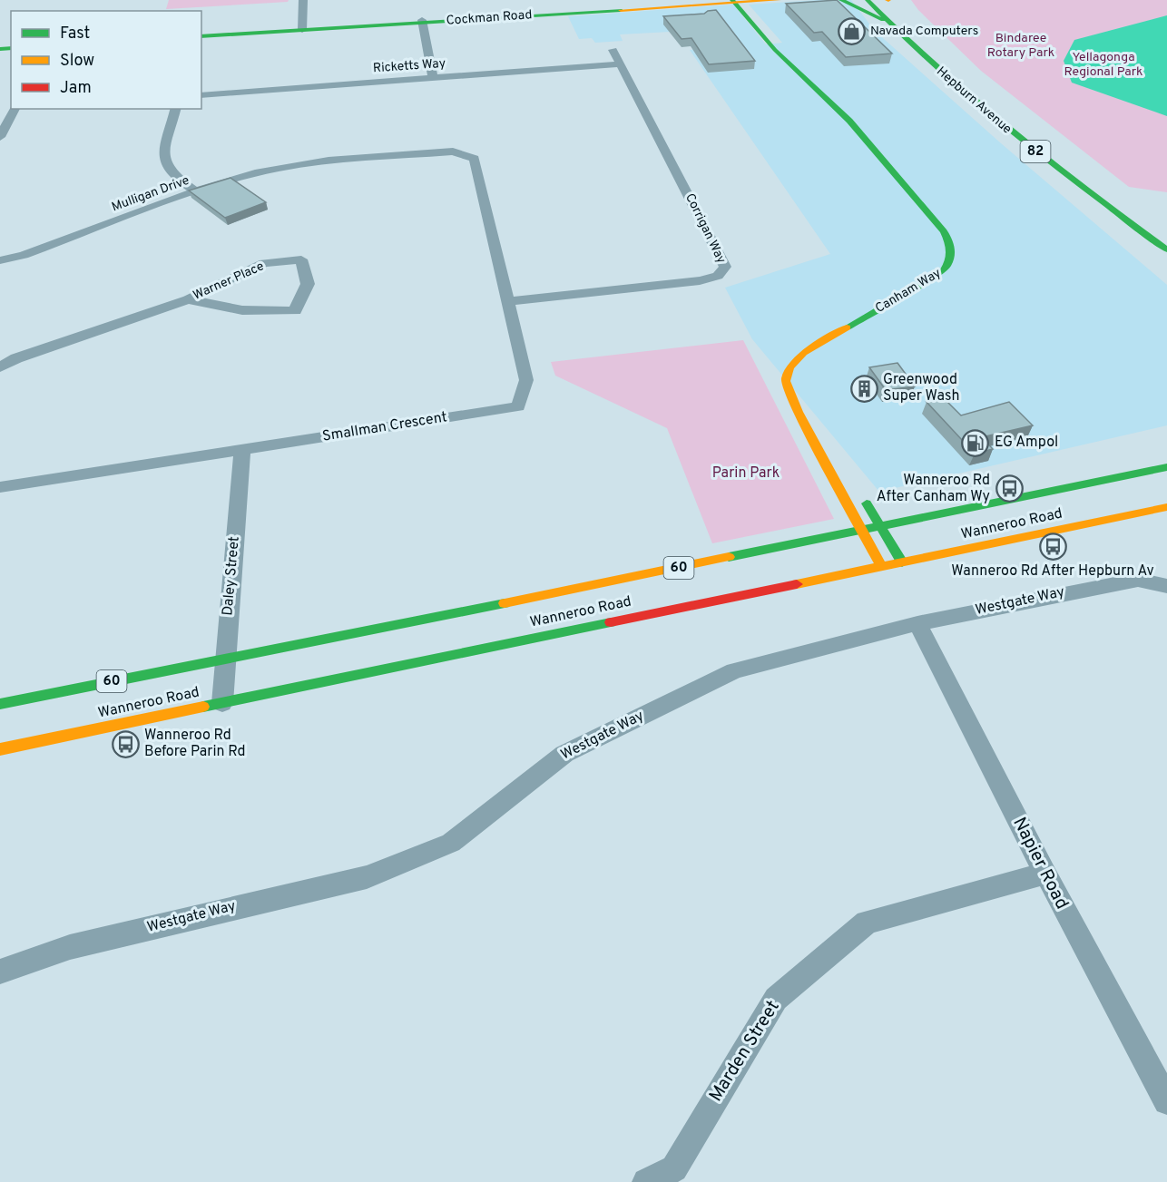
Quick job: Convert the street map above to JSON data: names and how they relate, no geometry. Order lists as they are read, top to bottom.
{
  "streets": {
    "main road": [
      "Cockman Road",
      "Hepburn Avenue",
      "82",
      "Canham Way",
      "Wanneroo Road",
      "60"
    ],
    "street": [
      "Ricketts Way",
      "Mulligan Drive",
      "Corrigan Way",
      "Warner Place",
      "Smallman Crescent",
      "Daley Street",
      "Westgate Way",
      "Napier Road",
      "Marden Street"
    ]
  },
  "crossings": [
    ["Cockman Road", "Canham Way"],
    ["Ricketts Way", "Corrigan Way"],
    ["Mulligan Drive", "Smallman Crescent"],
    ["Corrigan Way", "Smallman Crescent"],
    ["Canham Way", "Wanneroo Road"],
    ["Smallman Crescent", "Daley Street"],
    ["Wanneroo Road", "Daley Street"],
    ["Westgate Way", "Napier Road"],
    ["Napier Road", "Marden Street"]
  ],
  "parks": ["Bindaree Rotary Park", "Yellagonga Regional Park", "Parin Park"],
  "places": {
    "shop": ["Navada Computers"],
    "building": ["Greenwood Super Wash"],
    "fuel station": ["EG Ampol"],
    "bus stop": ["Wanneroo Rd After Canham Wy", "Wanneroo Rd After Hepburn Av", "Wanneroo Rd Before Parin Rd"]
  },
  "legend": ["Fast", "Slow", "Jam"]
}
